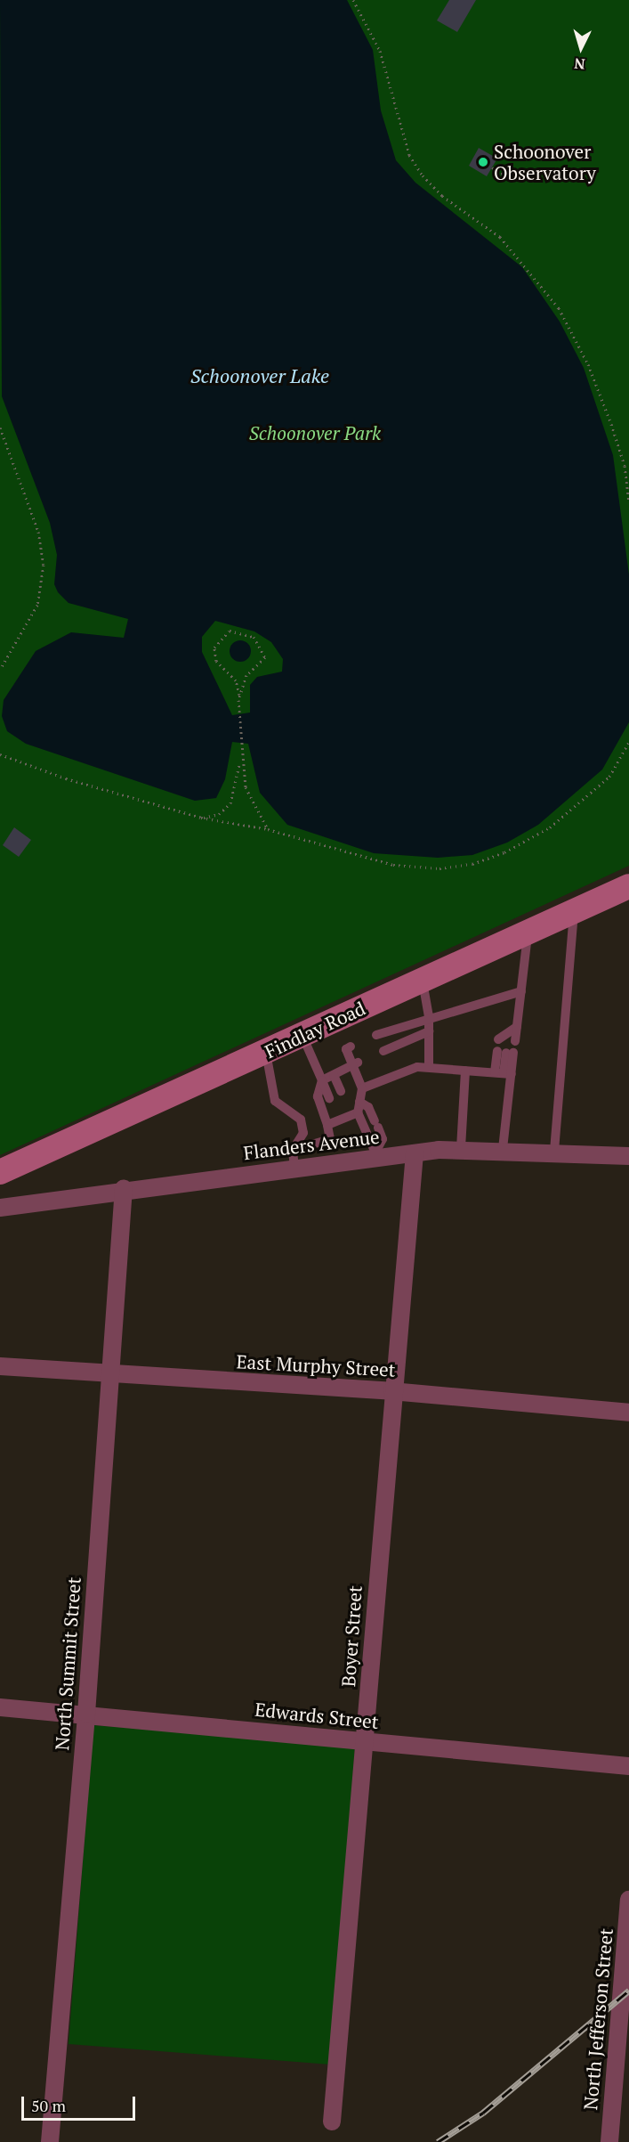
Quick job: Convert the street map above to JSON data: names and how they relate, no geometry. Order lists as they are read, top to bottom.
{
  "streets": {
    "main road": ["Findlay Road"],
    "street": [
      "Flanders Avenue",
      "East Murphy Street",
      "Boyer Street",
      "North Summit Street",
      "Edwards Street",
      "North Jefferson Street"
    ]
  },
  "crossings": [
    ["Flanders Avenue", "Boyer Street"],
    ["Flanders Avenue", "North Summit Street"],
    ["East Murphy Street", "Boyer Street"],
    ["East Murphy Street", "North Summit Street"],
    ["Boyer Street", "Edwards Street"],
    ["North Summit Street", "Edwards Street"]
  ],
  "water": ["Schoonover Lake"],
  "parks": ["Schoonover Park"],
  "places": ["Schoonover Observatory"],
  "scale_bar": "50 m",
  "north": "bottom"
}
